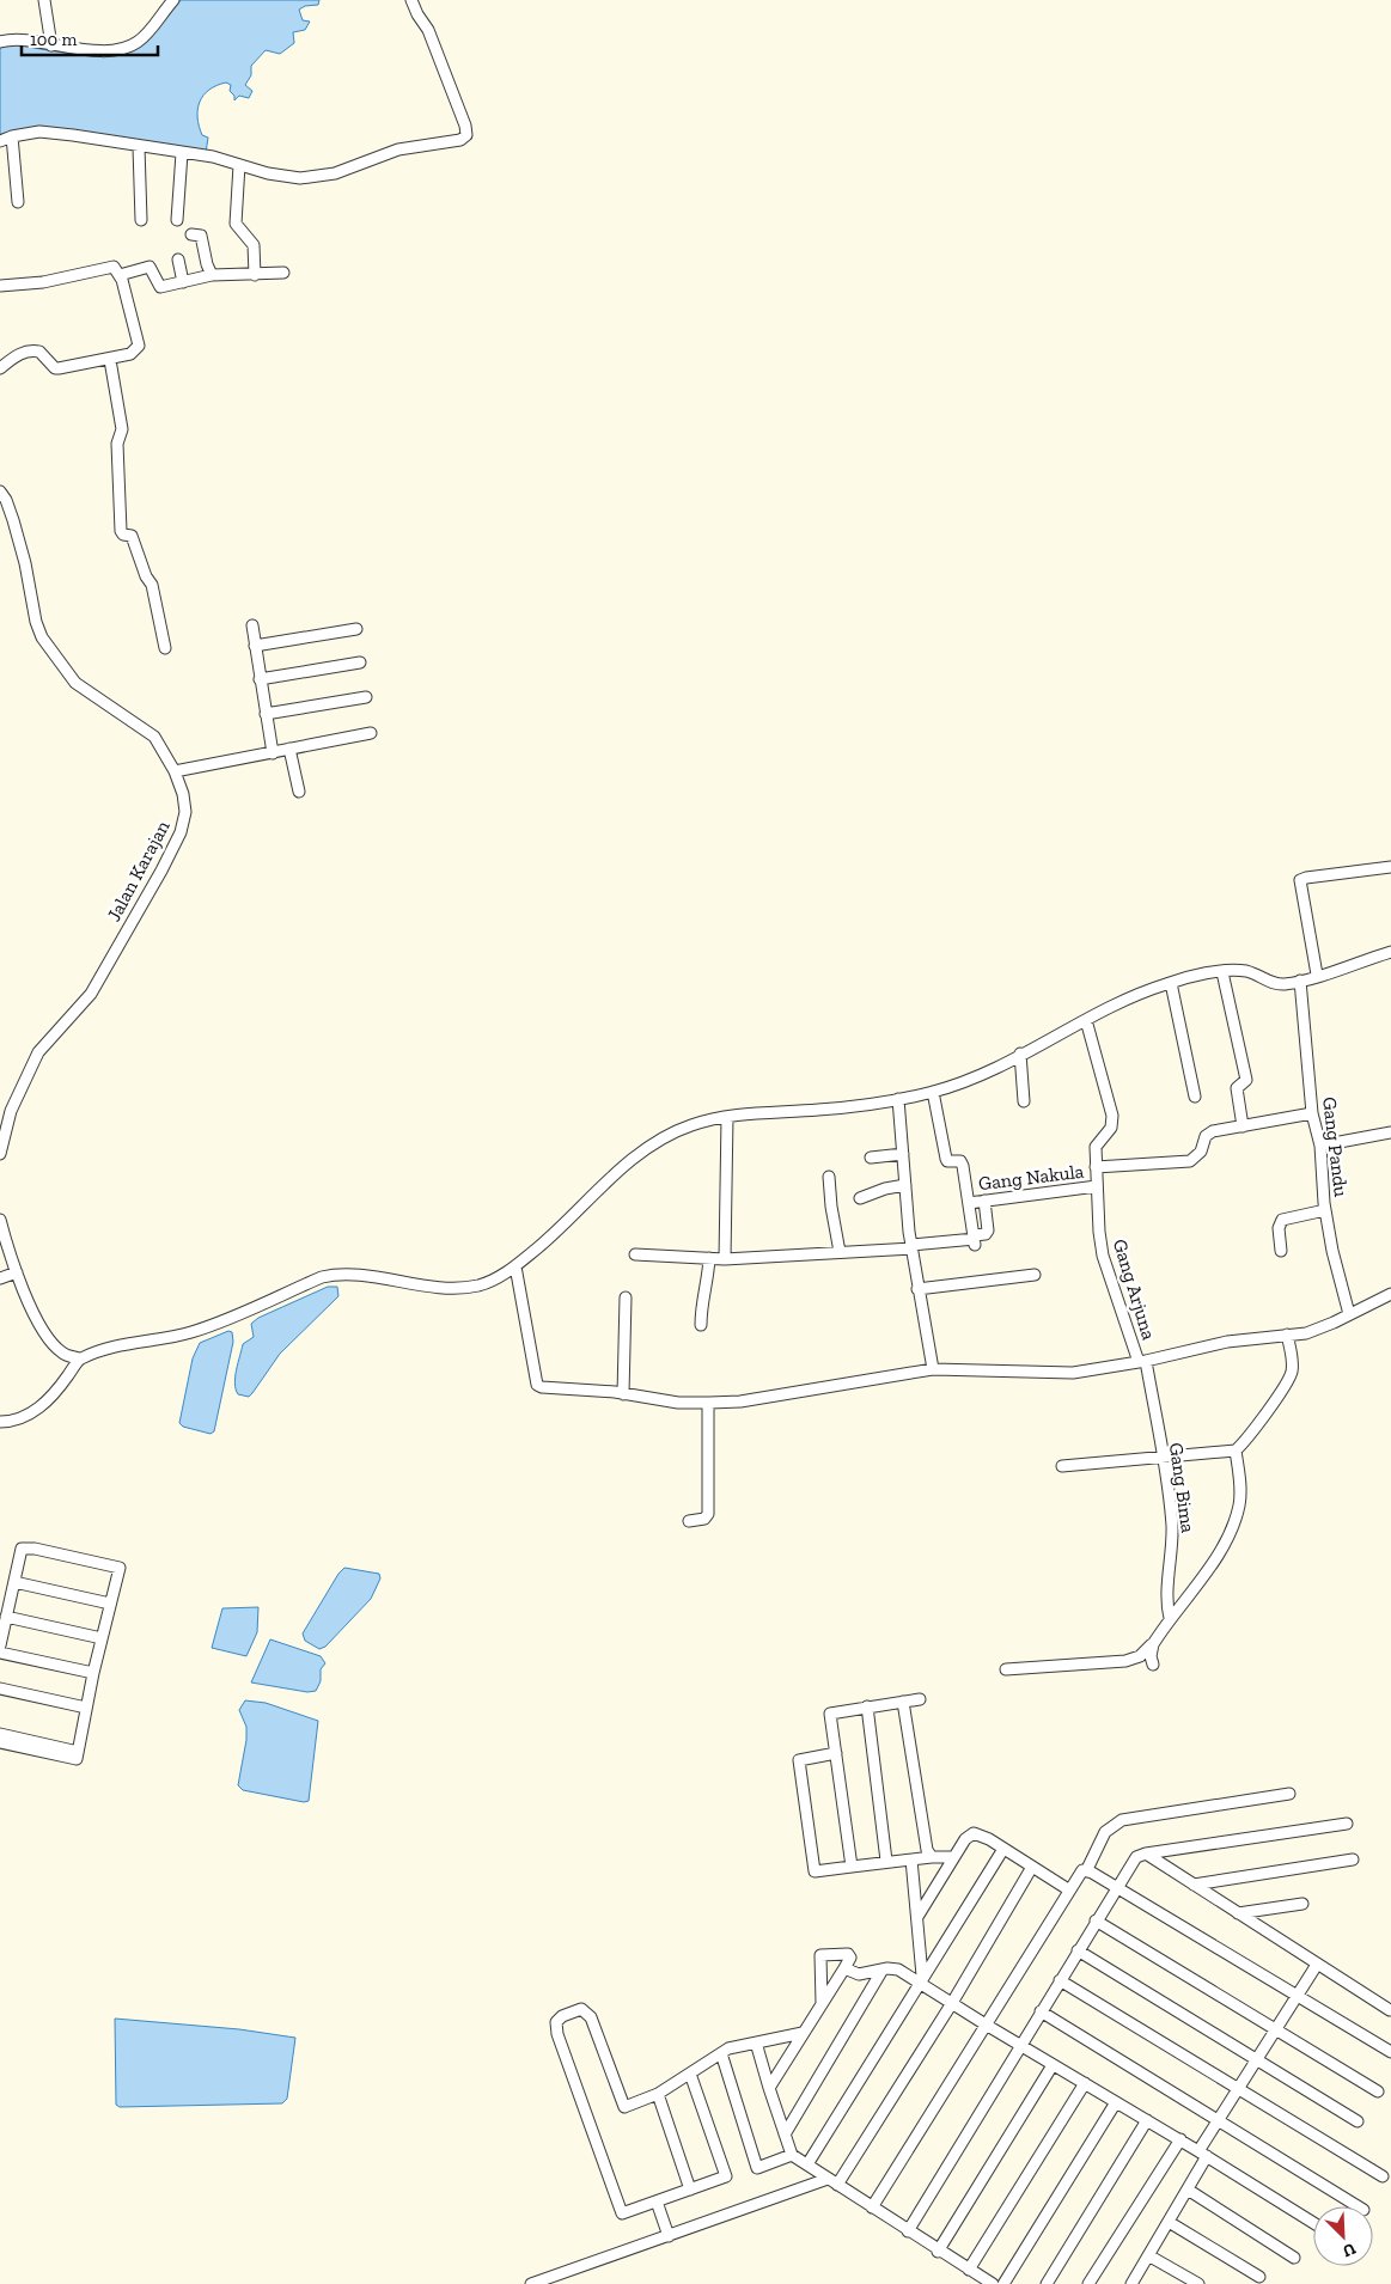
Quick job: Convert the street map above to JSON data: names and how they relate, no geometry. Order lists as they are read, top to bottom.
{
  "streets": {
    "street": [
      "Jalan Karajan",
      "Gang Pandu",
      "Gang Nakula",
      "Gang Arjuna",
      "Gang Bima"
    ]
  },
  "crossings": [
    ["Gang Nakula", "Gang Arjuna"],
    ["Gang Arjuna", "Gang Bima"]
  ],
  "scale_bar": "100 m",
  "north": "bottom right"
}
